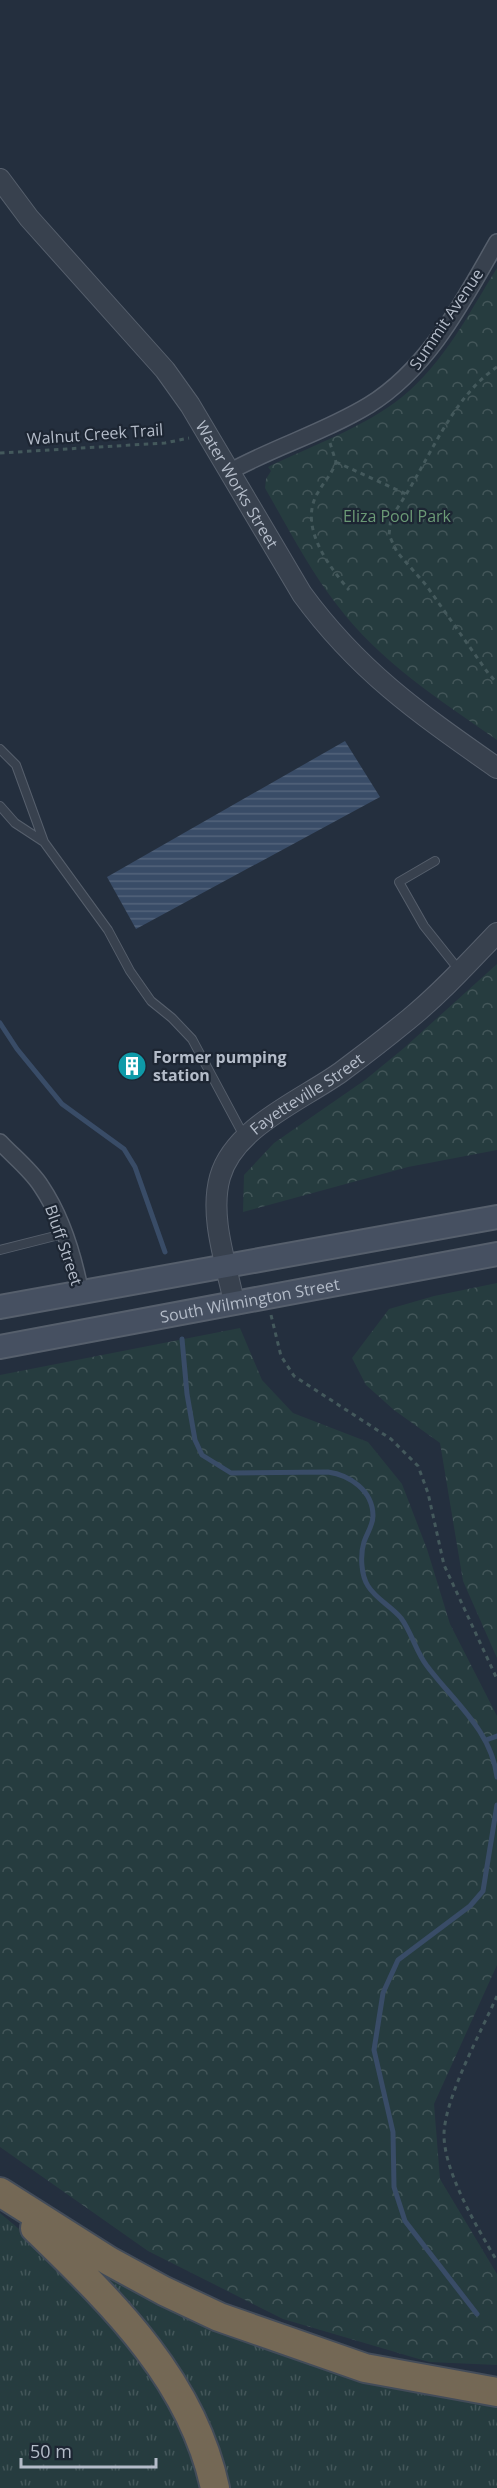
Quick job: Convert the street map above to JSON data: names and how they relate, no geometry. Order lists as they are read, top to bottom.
{
  "streets": {
    "main road": ["South Wilmington Street"],
    "street": [
      "Summit Avenue",
      "Water Works Street",
      "Fayetteville Street",
      "Bluff Street"
    ],
    "path": ["Walnut Creek Trail"]
  },
  "crossings": [
    ["Summit Avenue", "Water Works Street"],
    ["Fayetteville Street", "South Wilmington Street"]
  ],
  "parks": ["Eliza Pool Park"],
  "places": {
    "building": ["Former pumping station"]
  },
  "scale_bar": "50 m"
}
